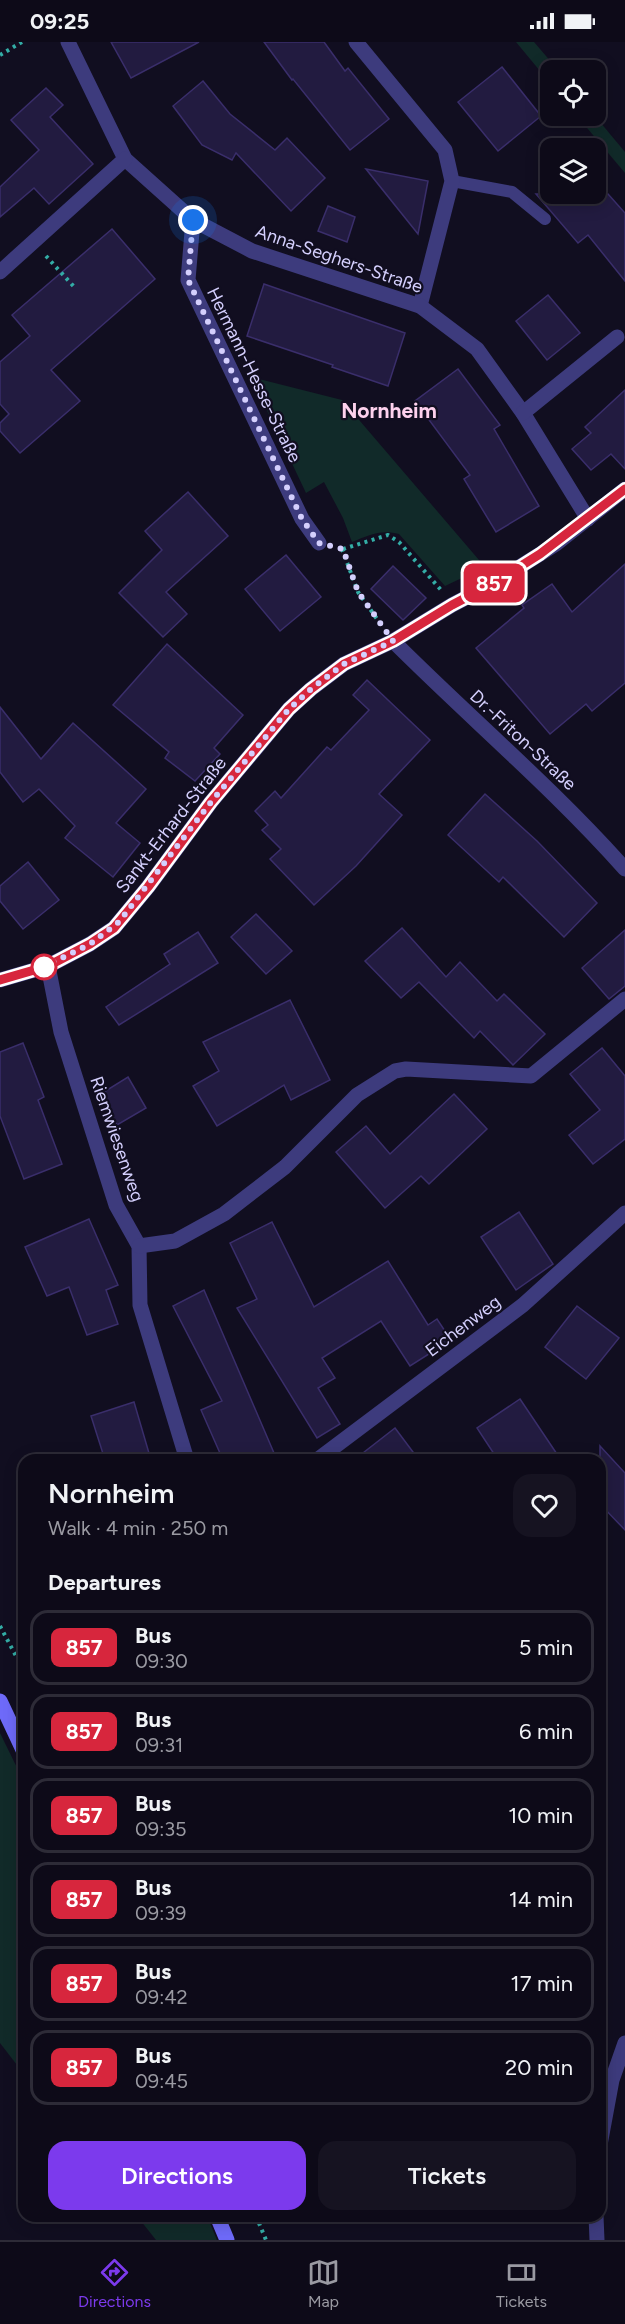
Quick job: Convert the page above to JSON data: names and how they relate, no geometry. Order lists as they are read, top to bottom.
{
  "streets": {
    "street": [
      "Anna-Seghers-Straße",
      "Hermann-Hesse-Straße",
      "Dr.-Friton-Straße",
      "Sankt-Erhard-Straße",
      "Riemwiesenweg",
      "Eichenweg"
    ]
  },
  "crossings": [
    ["Anna-Seghers-Straße", "Hermann-Hesse-Straße"],
    ["Anna-Seghers-Straße", "Sankt-Erhard-Straße"],
    ["Dr.-Friton-Straße", "Sankt-Erhard-Straße"],
    ["Sankt-Erhard-Straße", "Riemwiesenweg"]
  ],
  "districts": ["Nornheim"],
  "lines": ["bus line 857"],
  "page": {
    "status": "09:25",
    "on_map": "857",
    "heading": [
      ["Nornheim", "Walk · 4 min · 250 m"],
      "Departures"
    ],
    "list": [
      {
        "mark": "857",
        "name": "Bus",
        "note": "09:30",
        "value": "5 min"
      },
      {
        "mark": "857",
        "name": "Bus",
        "note": "09:31",
        "value": "6 min"
      },
      {
        "mark": "857",
        "name": "Bus",
        "note": "09:35",
        "value": "10 min"
      },
      {
        "mark": "857",
        "name": "Bus",
        "note": "09:39",
        "value": "14 min"
      },
      {
        "mark": "857",
        "name": "Bus",
        "note": "09:42",
        "value": "17 min"
      },
      {
        "mark": "857",
        "name": "Bus",
        "note": "09:45",
        "value": "20 min"
      }
    ],
    "buttons": ["Directions", "Tickets"],
    "tabs": ["Directions", "Map", "Tickets"]
  }
}
